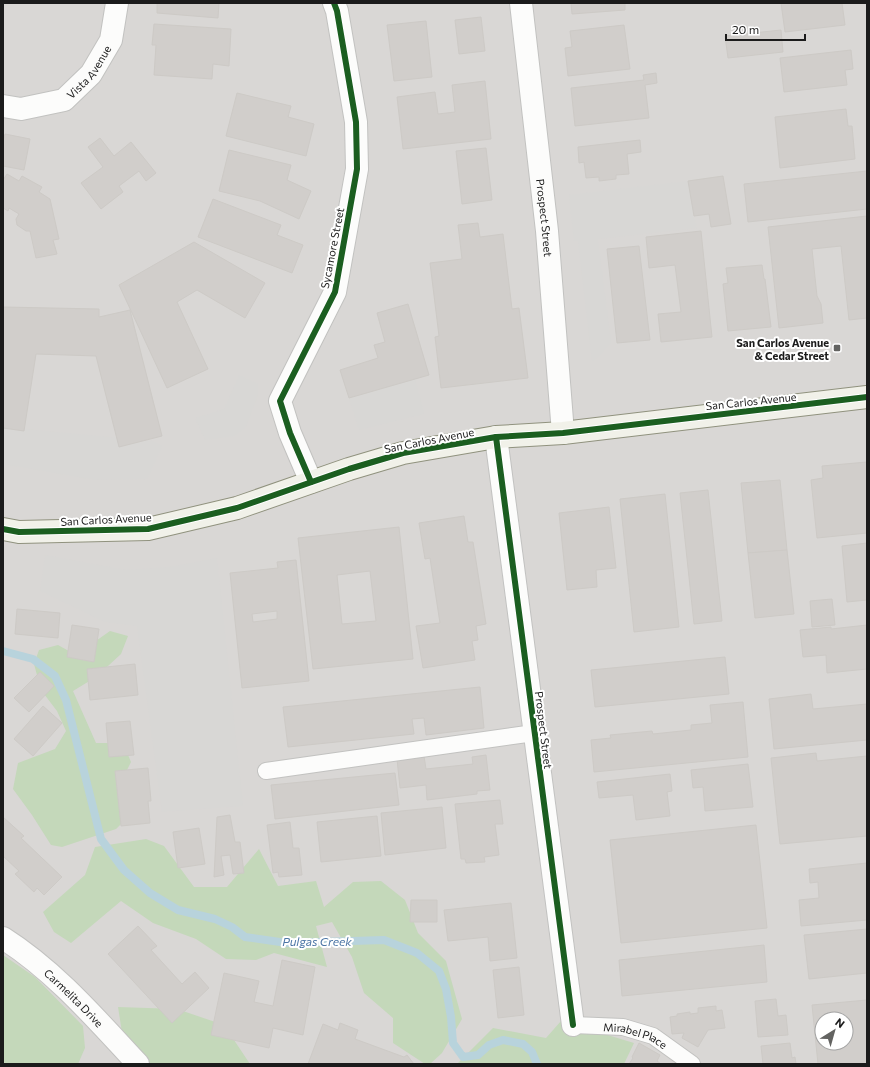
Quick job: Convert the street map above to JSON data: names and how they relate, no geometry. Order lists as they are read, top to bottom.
{
  "streets": {
    "main road": ["San Carlos Avenue"],
    "street": [
      "Vista Avenue",
      "Prospect Street",
      "Sycamore Street",
      "Carmelita Drive"
    ],
    "lane": ["Mirabel Place"]
  },
  "crossings": [
    ["Prospect Street", "San Carlos Avenue"],
    ["Prospect Street", "Mirabel Place"],
    ["Sycamore Street", "San Carlos Avenue"]
  ],
  "water": ["Pulgas Creek"],
  "places": {
    "transit": ["San Carlos Avenue & Cedar Street"]
  },
  "scale_bar": "20 m",
  "north": "top right"
}
